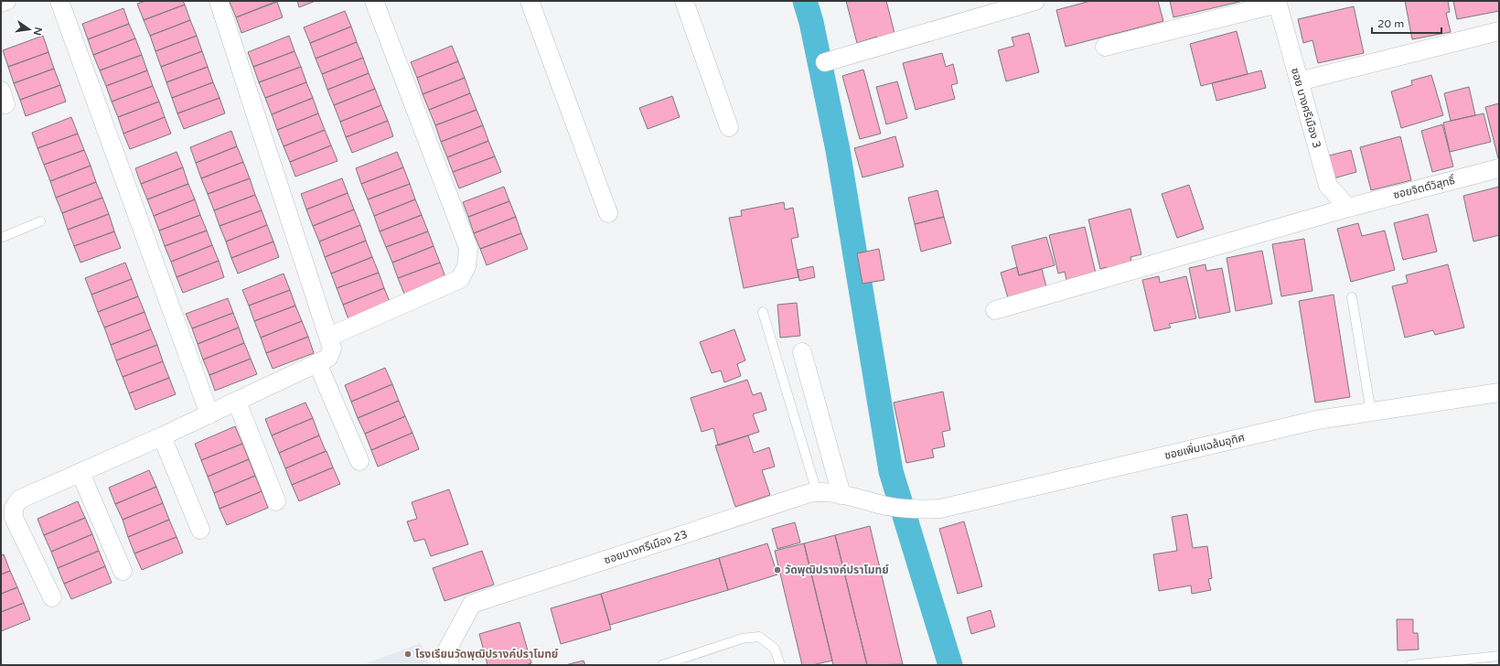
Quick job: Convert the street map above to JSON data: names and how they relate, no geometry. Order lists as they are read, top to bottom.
{
  "streets": {
    "street": [
      "ซอย บางศรีเมือง 3",
      "ซอยจิตต์วิสุทธิ์",
      "ซอยเพิ่มแฉล้มอุทิศ",
      "ซอยบางศรีเมือง 23"
    ]
  },
  "crossings": [
    ["ซอย บางศรีเมือง 3", "ซอยจิตต์วิสุทธิ์"],
    ["ซอยเพิ่มแฉล้มอุทิศ", "ซอยบางศรีเมือง 23"]
  ],
  "places": ["วัดพุฒิปรางค์ปราโมทย์", "โรงเรียนวัดพุฒิปรางค์ปราโมทย์"],
  "scale_bar": "20 m",
  "north": "right"
}
